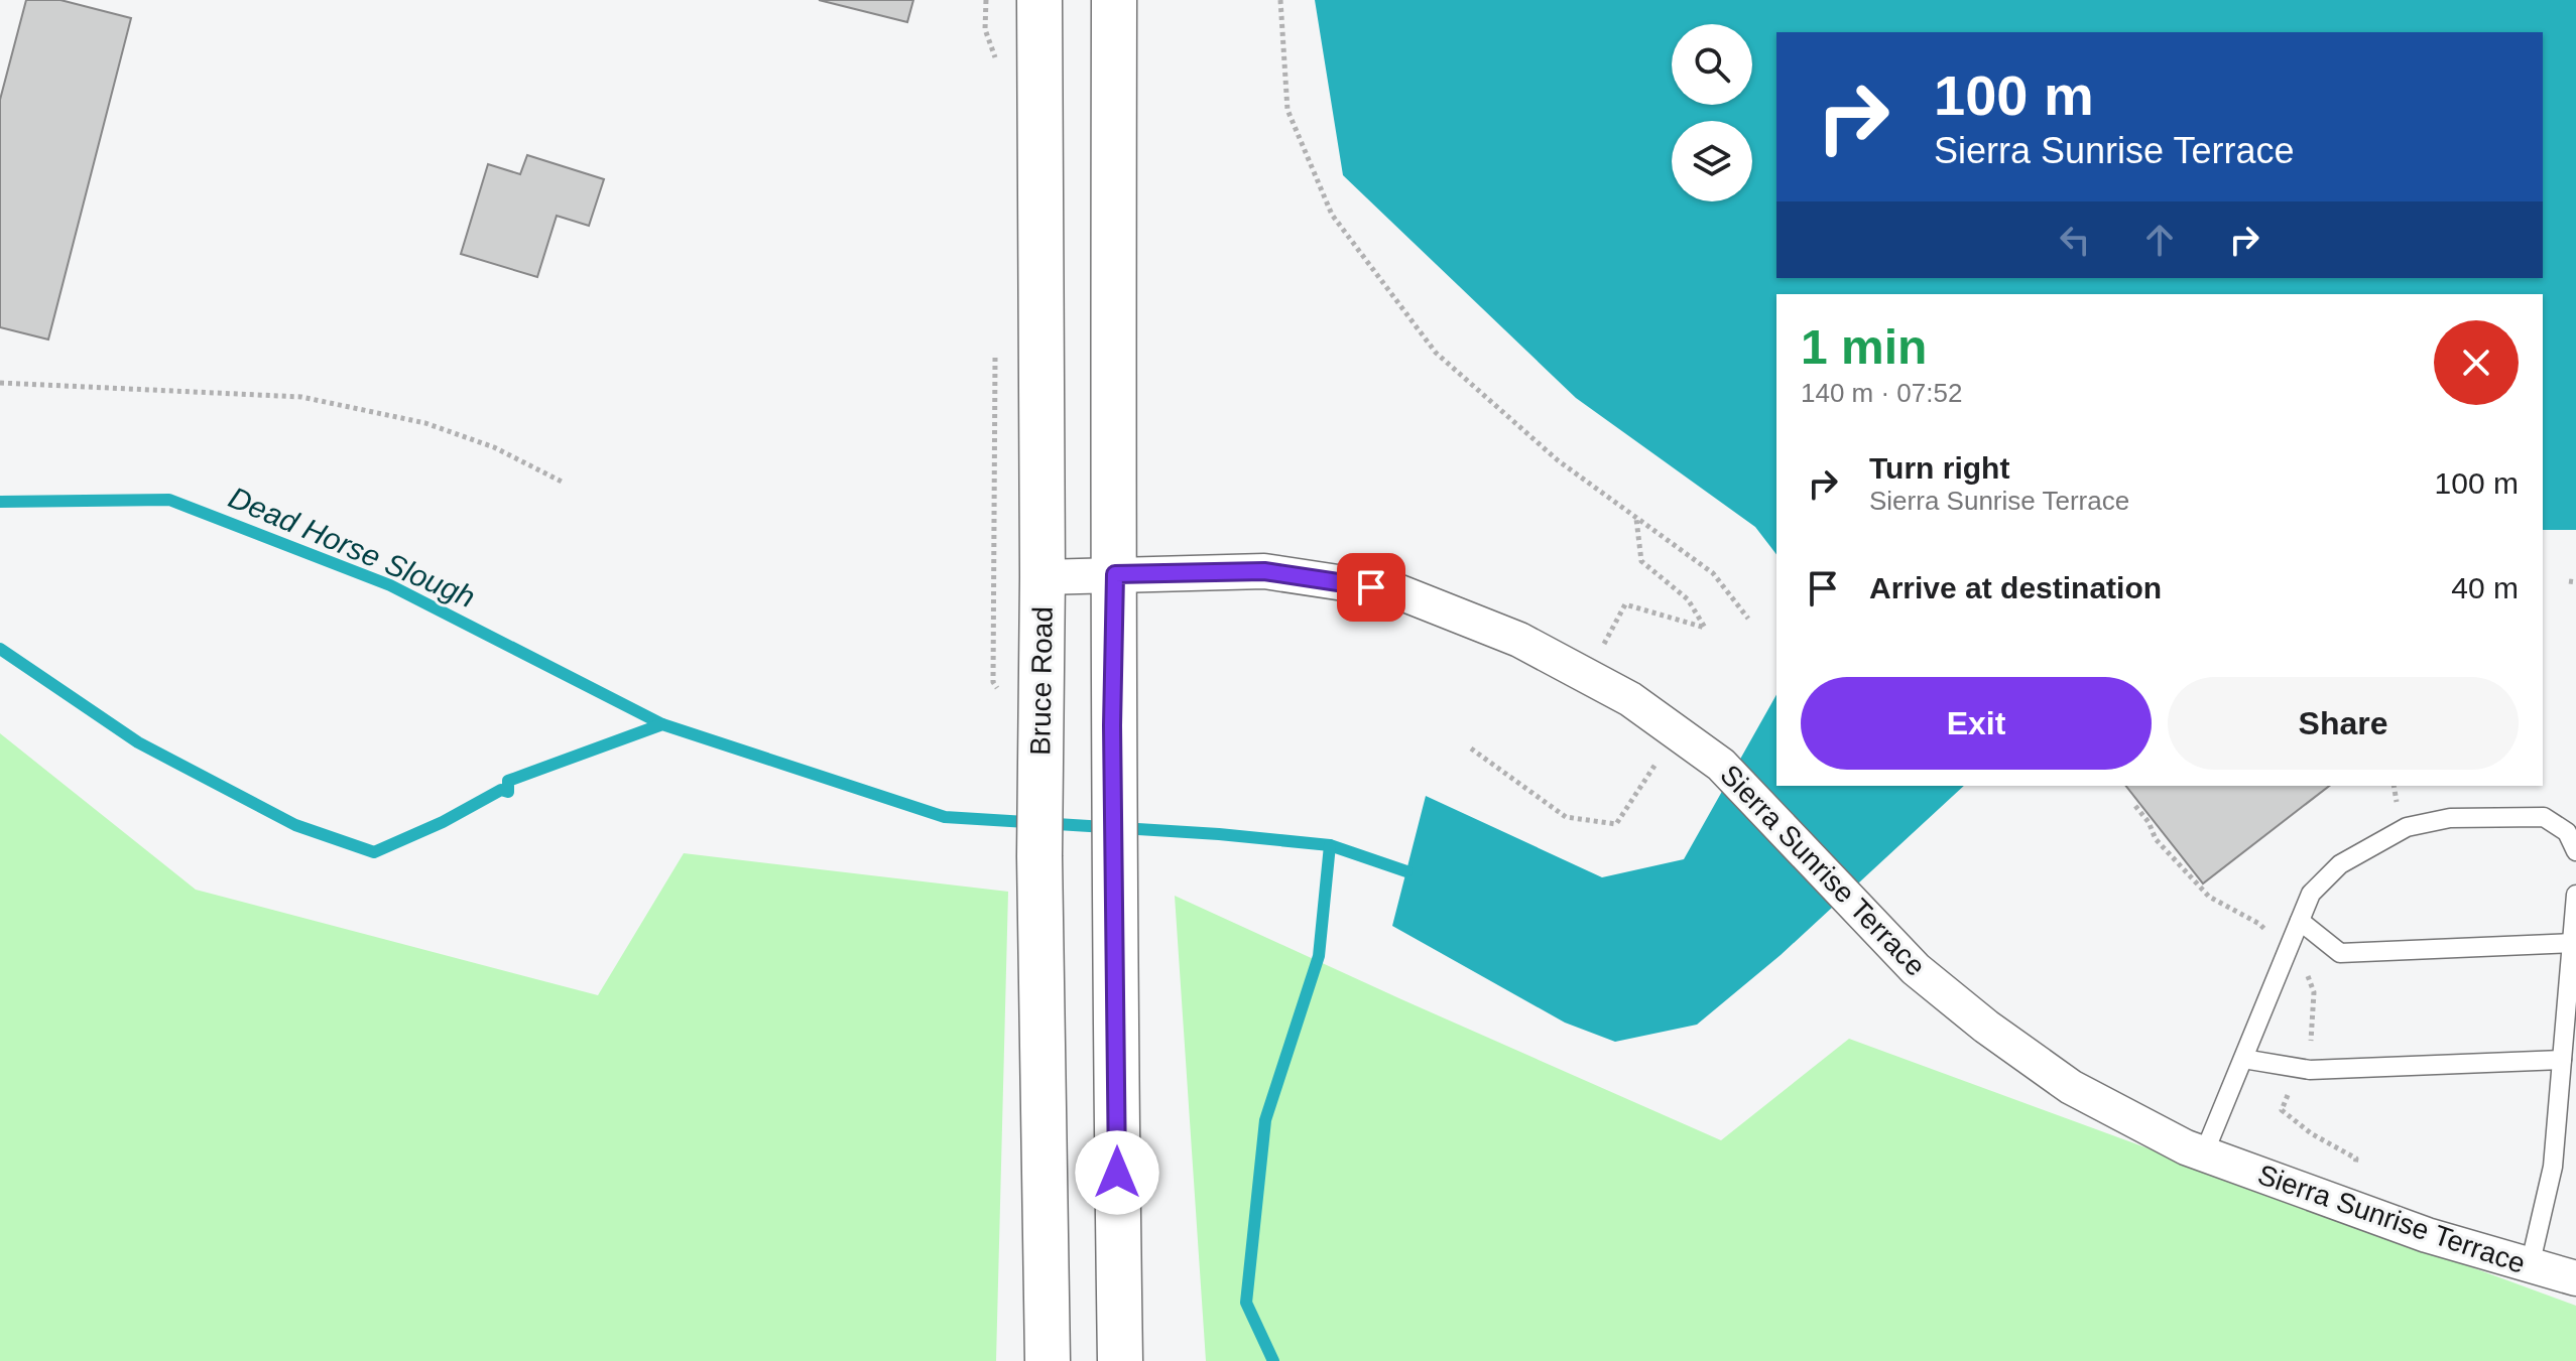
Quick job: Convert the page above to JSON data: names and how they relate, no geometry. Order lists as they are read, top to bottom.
{
  "streets": {
    "main road": ["Bruce Road"],
    "street": ["Sierra Sunrise Terrace"]
  },
  "crossings": [
    ["Bruce Road", "Sierra Sunrise Terrace"]
  ],
  "water": ["Dead Horse Slough"],
  "page": {
    "turn": ["100 m", "Sierra Sunrise Terrace"],
    "heading": ["1 min", "140 m · 07:52"],
    "list": [
      {
        "name": "Turn right",
        "note": "Sierra Sunrise Terrace",
        "value": "100 m"
      },
      {
        "name": "Arrive at destination",
        "value": "40 m"
      }
    ],
    "buttons": ["Exit", "Share"]
  }
}
